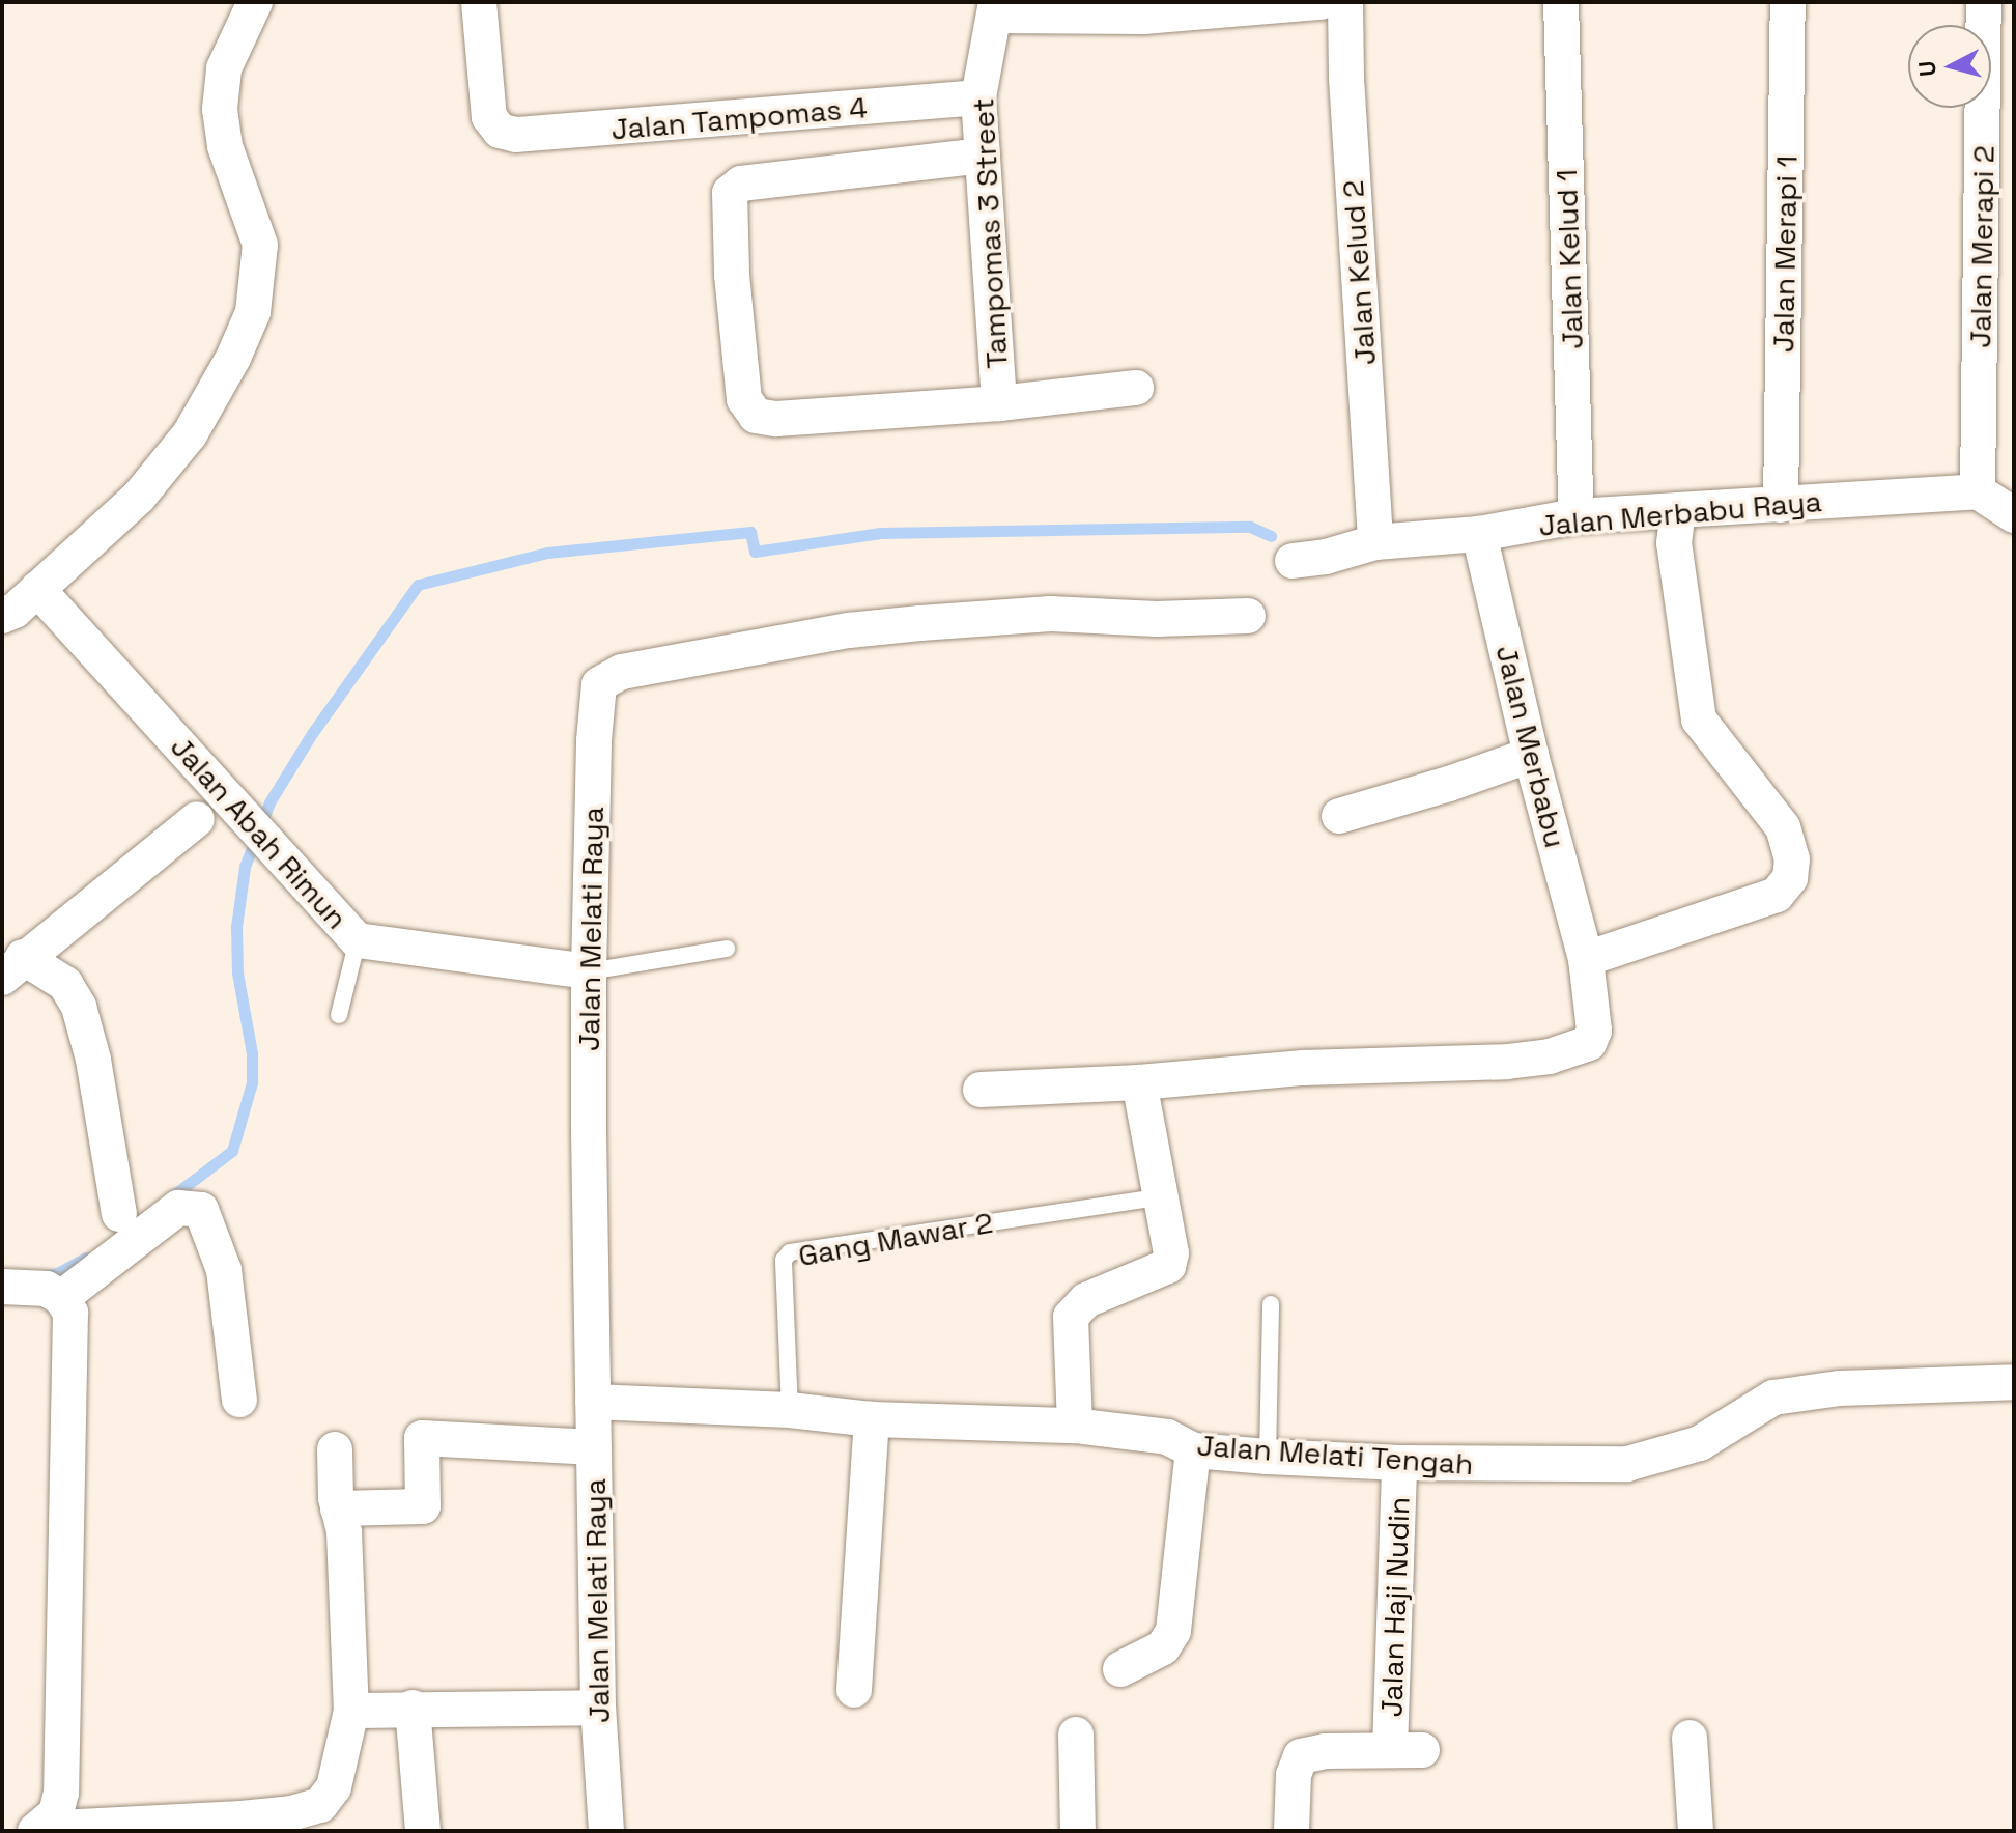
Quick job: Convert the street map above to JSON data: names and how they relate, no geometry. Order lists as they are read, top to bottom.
{
  "streets": {
    "street": [
      "Jalan Tampomas 4",
      "Tampomas 3 Street",
      "Jalan Merapi 2",
      "Jalan Merapi 1",
      "Jalan Kelud 1",
      "Jalan Kelud 2",
      "Jalan Merbabu Raya",
      "Jalan Merbabu",
      "Jalan Abah Rimun",
      "Jalan Melati Raya",
      "Jalan Melati Tengah",
      "Jalan Haji Nudin"
    ],
    "lane": ["Gang Mawar 2"]
  },
  "crossings": [
    ["Jalan Tampomas 4", "Tampomas 3 Street"],
    ["Jalan Merapi 2", "Jalan Merbabu Raya"],
    ["Jalan Merapi 1", "Jalan Merbabu Raya"],
    ["Jalan Kelud 1", "Jalan Merbabu Raya"],
    ["Jalan Kelud 2", "Jalan Merbabu Raya"],
    ["Jalan Merbabu Raya", "Jalan Merbabu"],
    ["Jalan Abah Rimun", "Jalan Melati Raya"],
    ["Jalan Melati Raya", "Jalan Melati Tengah"],
    ["Gang Mawar 2", "Jalan Melati Tengah"],
    ["Jalan Melati Tengah", "Jalan Haji Nudin"]
  ],
  "north": "left"
}
